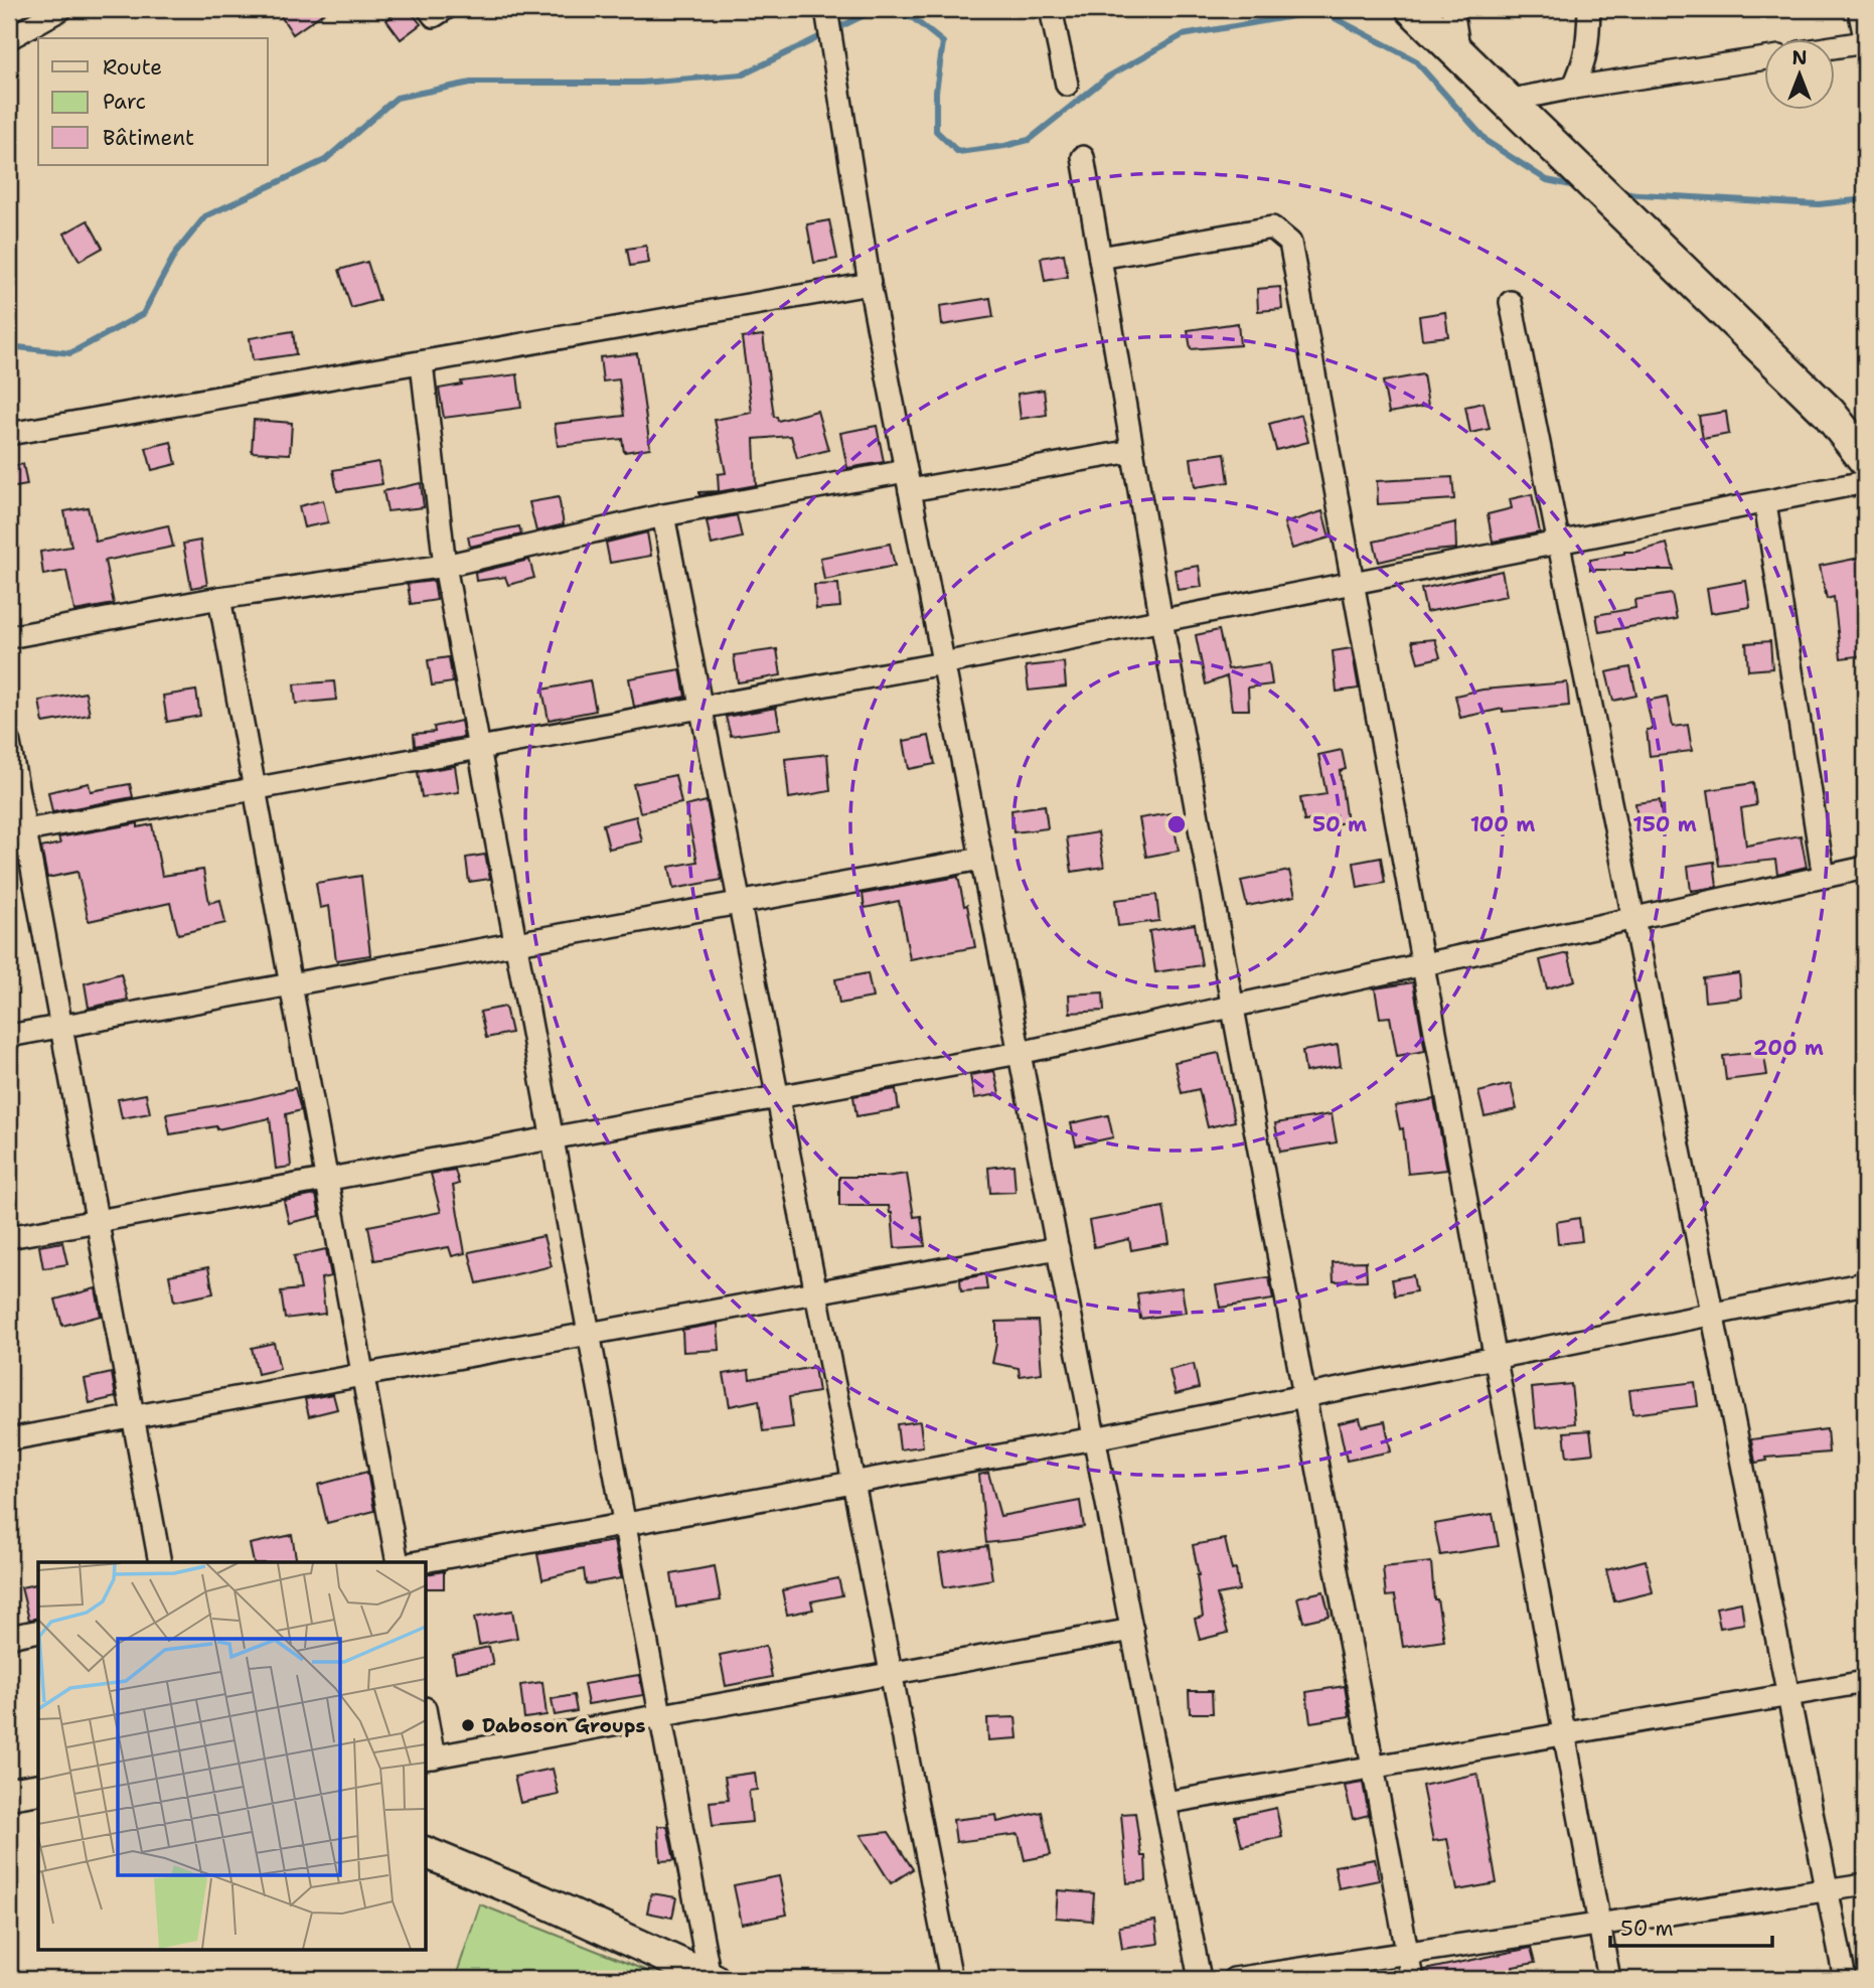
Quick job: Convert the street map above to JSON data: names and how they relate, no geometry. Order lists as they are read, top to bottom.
{
  "places": ["Daboson Groups"],
  "legend": ["Route", "Parc", "Bâtiment"],
  "scale_bar": "50 m",
  "north": "top",
  "rings": [
    "50 m",
    "100 m",
    "150 m",
    "200 m"
  ]
}
